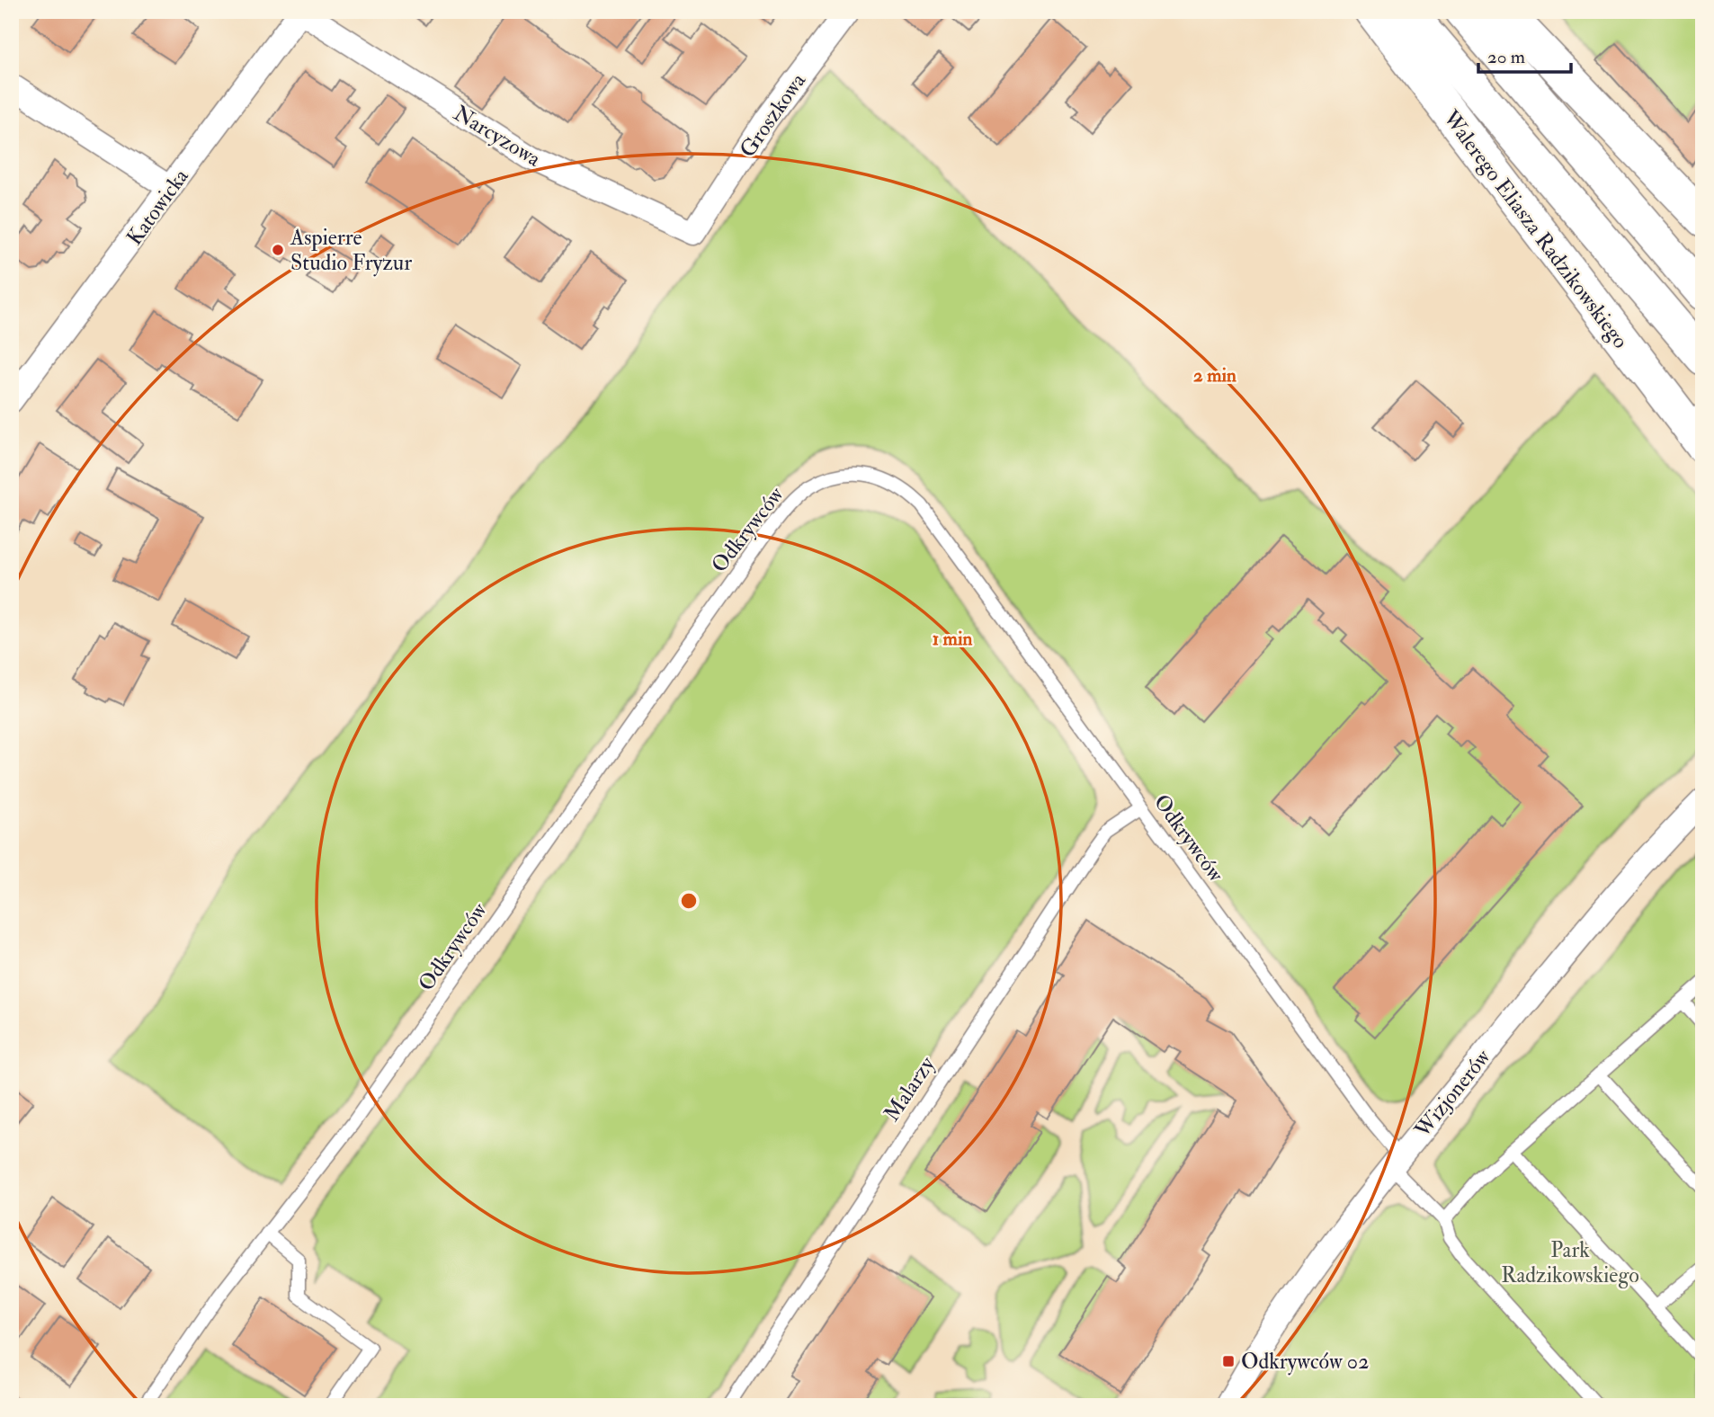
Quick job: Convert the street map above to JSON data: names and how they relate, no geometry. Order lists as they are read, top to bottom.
{
  "streets": {
    "main road": ["Walerego Eliasza Radzikowskiego"],
    "street": [
      "Groszkowa",
      "Narcyzowa",
      "Katowicka",
      "Wizjonerów"
    ],
    "lane": ["Odkrywców", "Malarzy"]
  },
  "crossings": [
    ["Groszkowa", "Narcyzowa"],
    ["Narcyzowa", "Katowicka"],
    ["Odkrywców", "Malarzy"],
    ["Odkrywców", "Wizjonerów"]
  ],
  "parks": ["Park Radzikowskiego"],
  "places": {
    "other": ["Aspierre Studio Fryzur"],
    "transit": ["Odkrywców 02"]
  },
  "scale_bar": "20 m",
  "rings": ["2 min", "1 min"]
}
